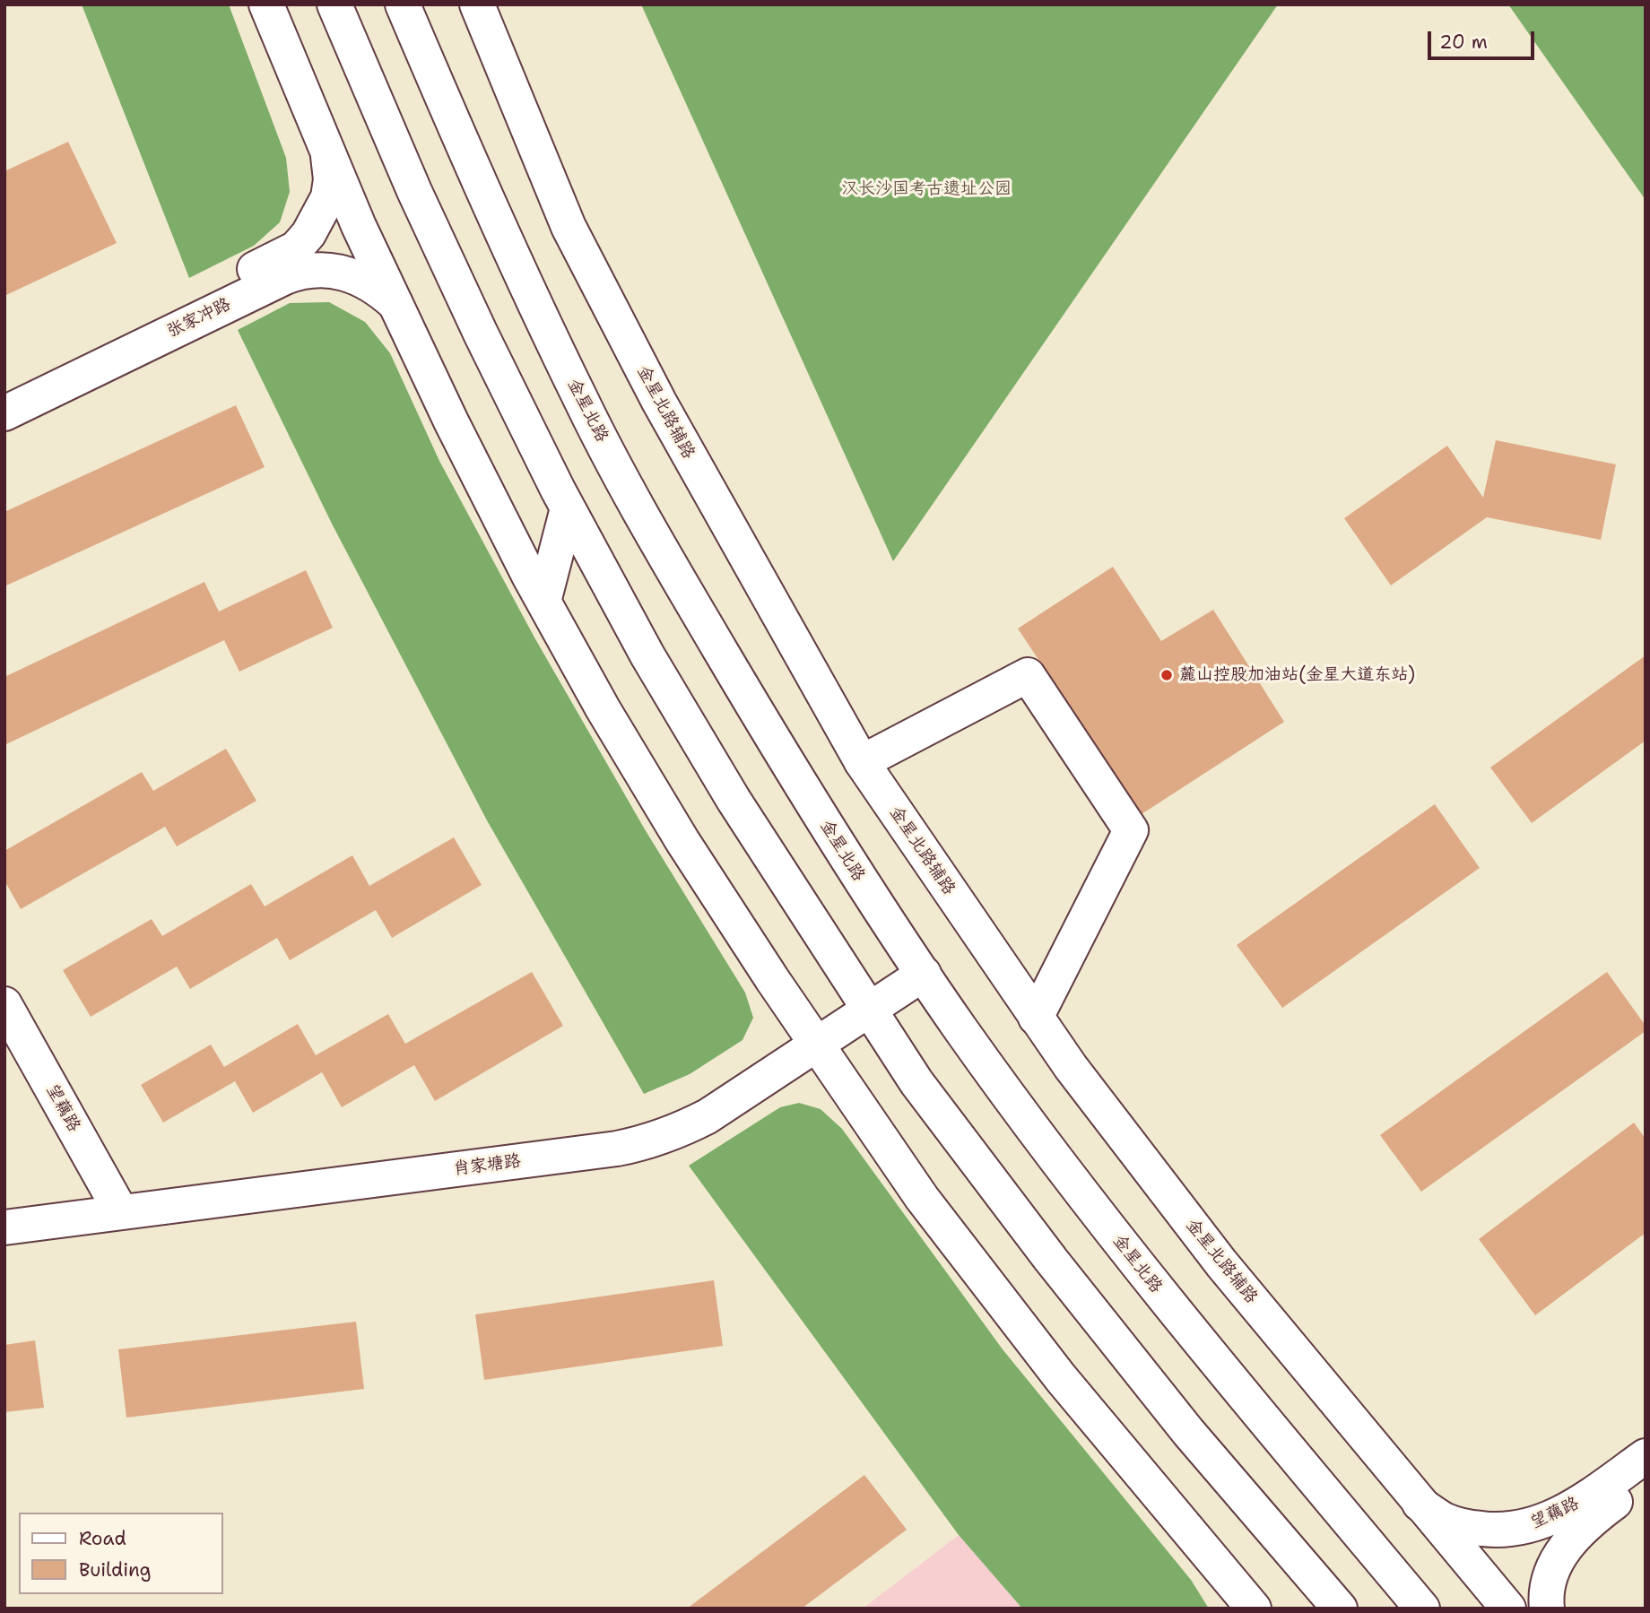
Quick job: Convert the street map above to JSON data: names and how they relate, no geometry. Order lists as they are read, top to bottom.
{
  "streets": {
    "main road": [
      "张家冲路",
      "金星北路",
      "金星北路辅路",
      "望藕路",
      "肖家塘路"
    ]
  },
  "crossings": [
    ["金星北路", "肖家塘路"],
    ["金星北路辅路", "望藕路"],
    ["望藕路", "肖家塘路"]
  ],
  "parks": ["汉长沙国考古遗址公园"],
  "places": ["麓山控股加油站(金星大道东站)"],
  "legend": ["Road", "Building"],
  "scale_bar": "20 m"
}
